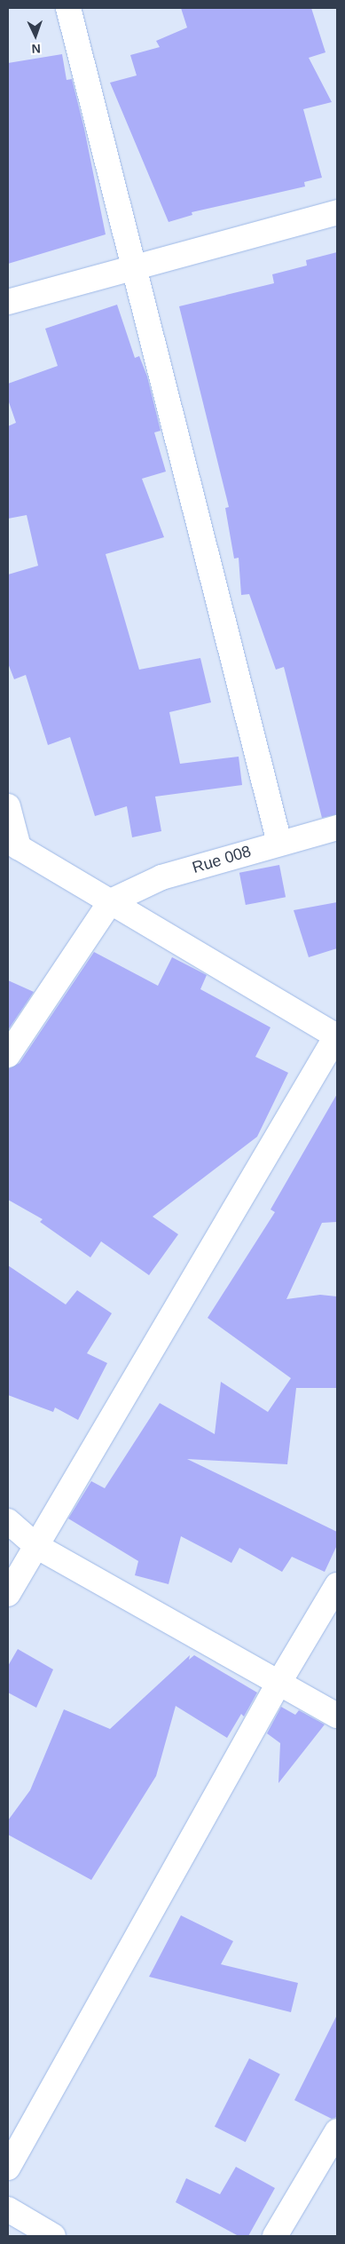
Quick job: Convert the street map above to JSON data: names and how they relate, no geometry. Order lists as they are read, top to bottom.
{
  "streets": {
    "street": ["Rue 008"]
  },
  "north": "bottom"
}
